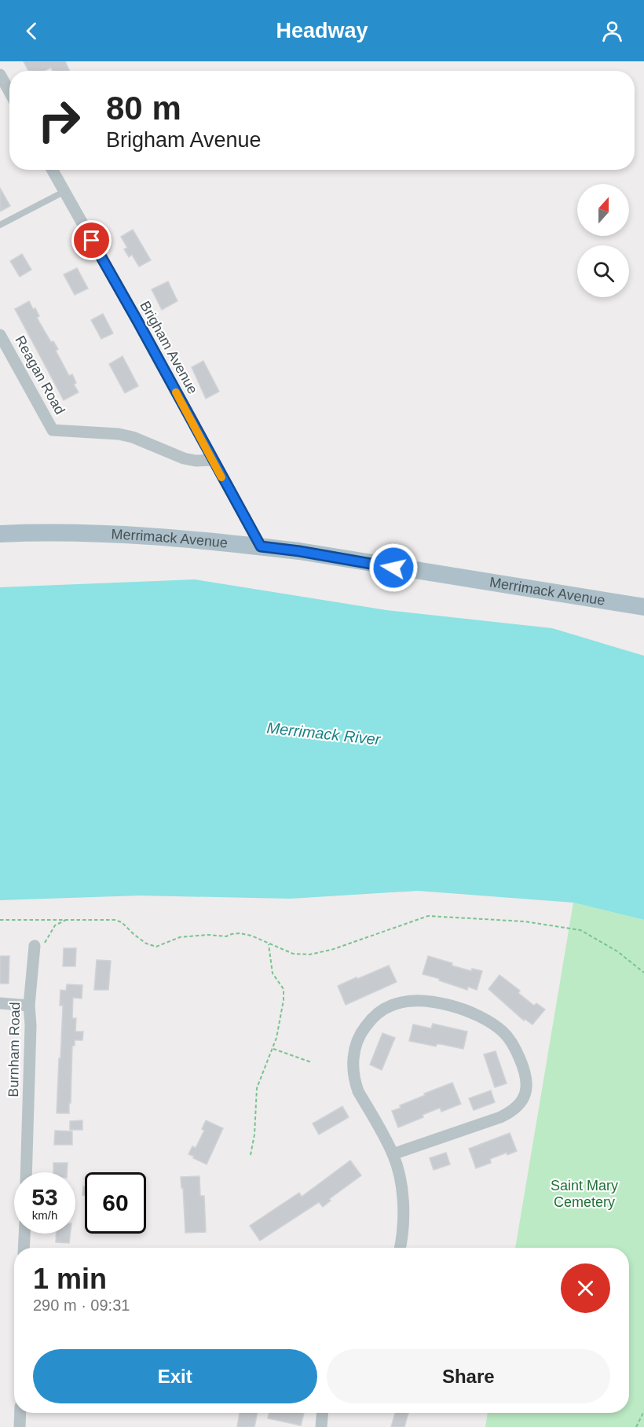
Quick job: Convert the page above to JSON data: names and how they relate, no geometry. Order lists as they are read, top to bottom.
{
  "streets": {
    "main road": ["Merrimack Avenue"],
    "street": ["Brigham Avenue", "Reagan Road", "Burnham Road"]
  },
  "crossings": [
    ["Brigham Avenue", "Reagan Road"],
    ["Brigham Avenue", "Merrimack Avenue"]
  ],
  "water": ["Merrimack River"],
  "parks": ["Saint Mary Cemetery"],
  "north": "top",
  "page": {
    "header": "Headway",
    "turn": ["80 m", "Brigham Avenue"],
    "speed": "53 km/h",
    "limit": "60",
    "heading": ["1 min", "290 m · 09:31"],
    "buttons": ["Exit", "Share"]
  }
}
